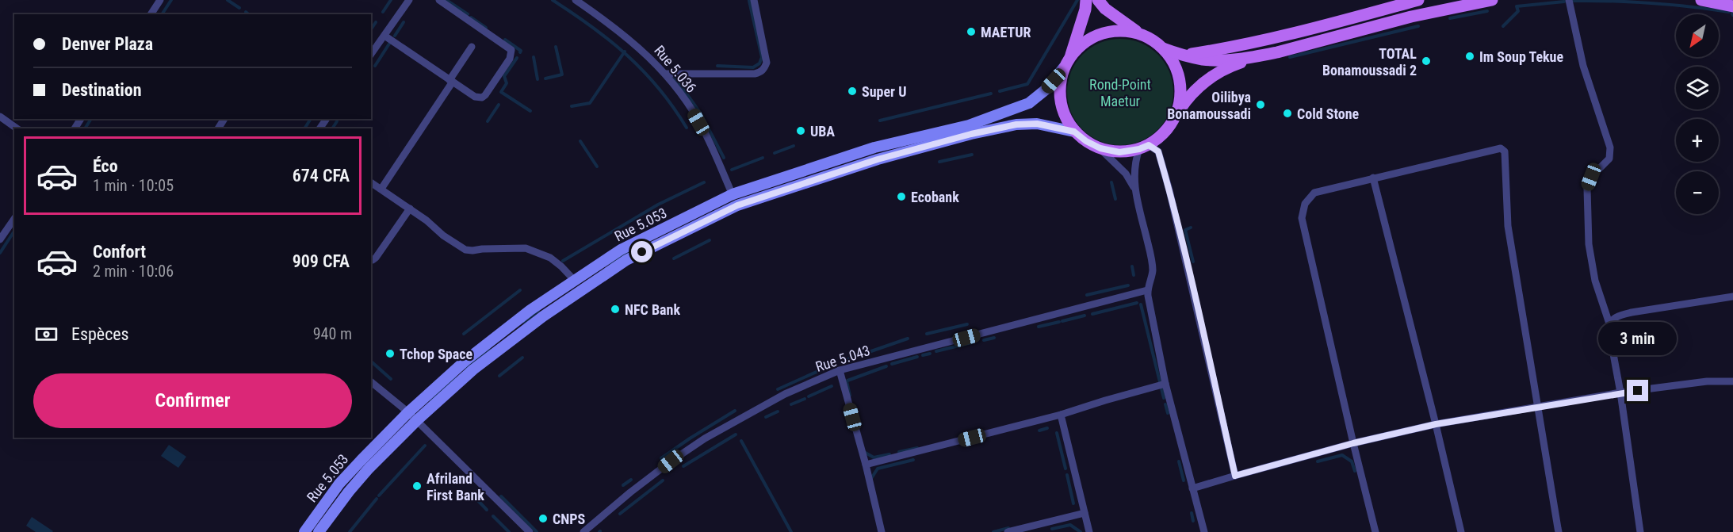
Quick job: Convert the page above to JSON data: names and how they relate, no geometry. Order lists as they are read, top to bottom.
{
  "streets": {
    "main road": ["Rue 5.053"],
    "street": ["Rue 5.036", "Rue 5.043"]
  },
  "crossings": [
    ["Rue 5.036", "Rue 5.053"]
  ],
  "parks": ["Rond-Point Maetur"],
  "places": [
    "MAETUR",
    "Im Soup Tekue",
    "TOTAL Bonamoussadi 2",
    "Super U",
    "Oilibya Bonamoussadi",
    "Cold Stone",
    "UBA",
    "Ecobank",
    "NFC Bank",
    "Tchop Space",
    "Afriland First Bank",
    "CNPS"
  ],
  "north": "bottom left",
  "page": {
    "map_buttons": ["+", "−"],
    "banner": ["Denver Plaza", "Destination"],
    "list": [
      {
        "name": "Éco",
        "note": "1 min · 10:05",
        "value": "674 CFA"
      },
      {
        "name": "Confort",
        "note": "2 min · 10:06",
        "value": "909 CFA"
      }
    ],
    "pay": ["Espèces", "940 m"],
    "bubble": "3 min",
    "buttons": "Confirmer"
  }
}
